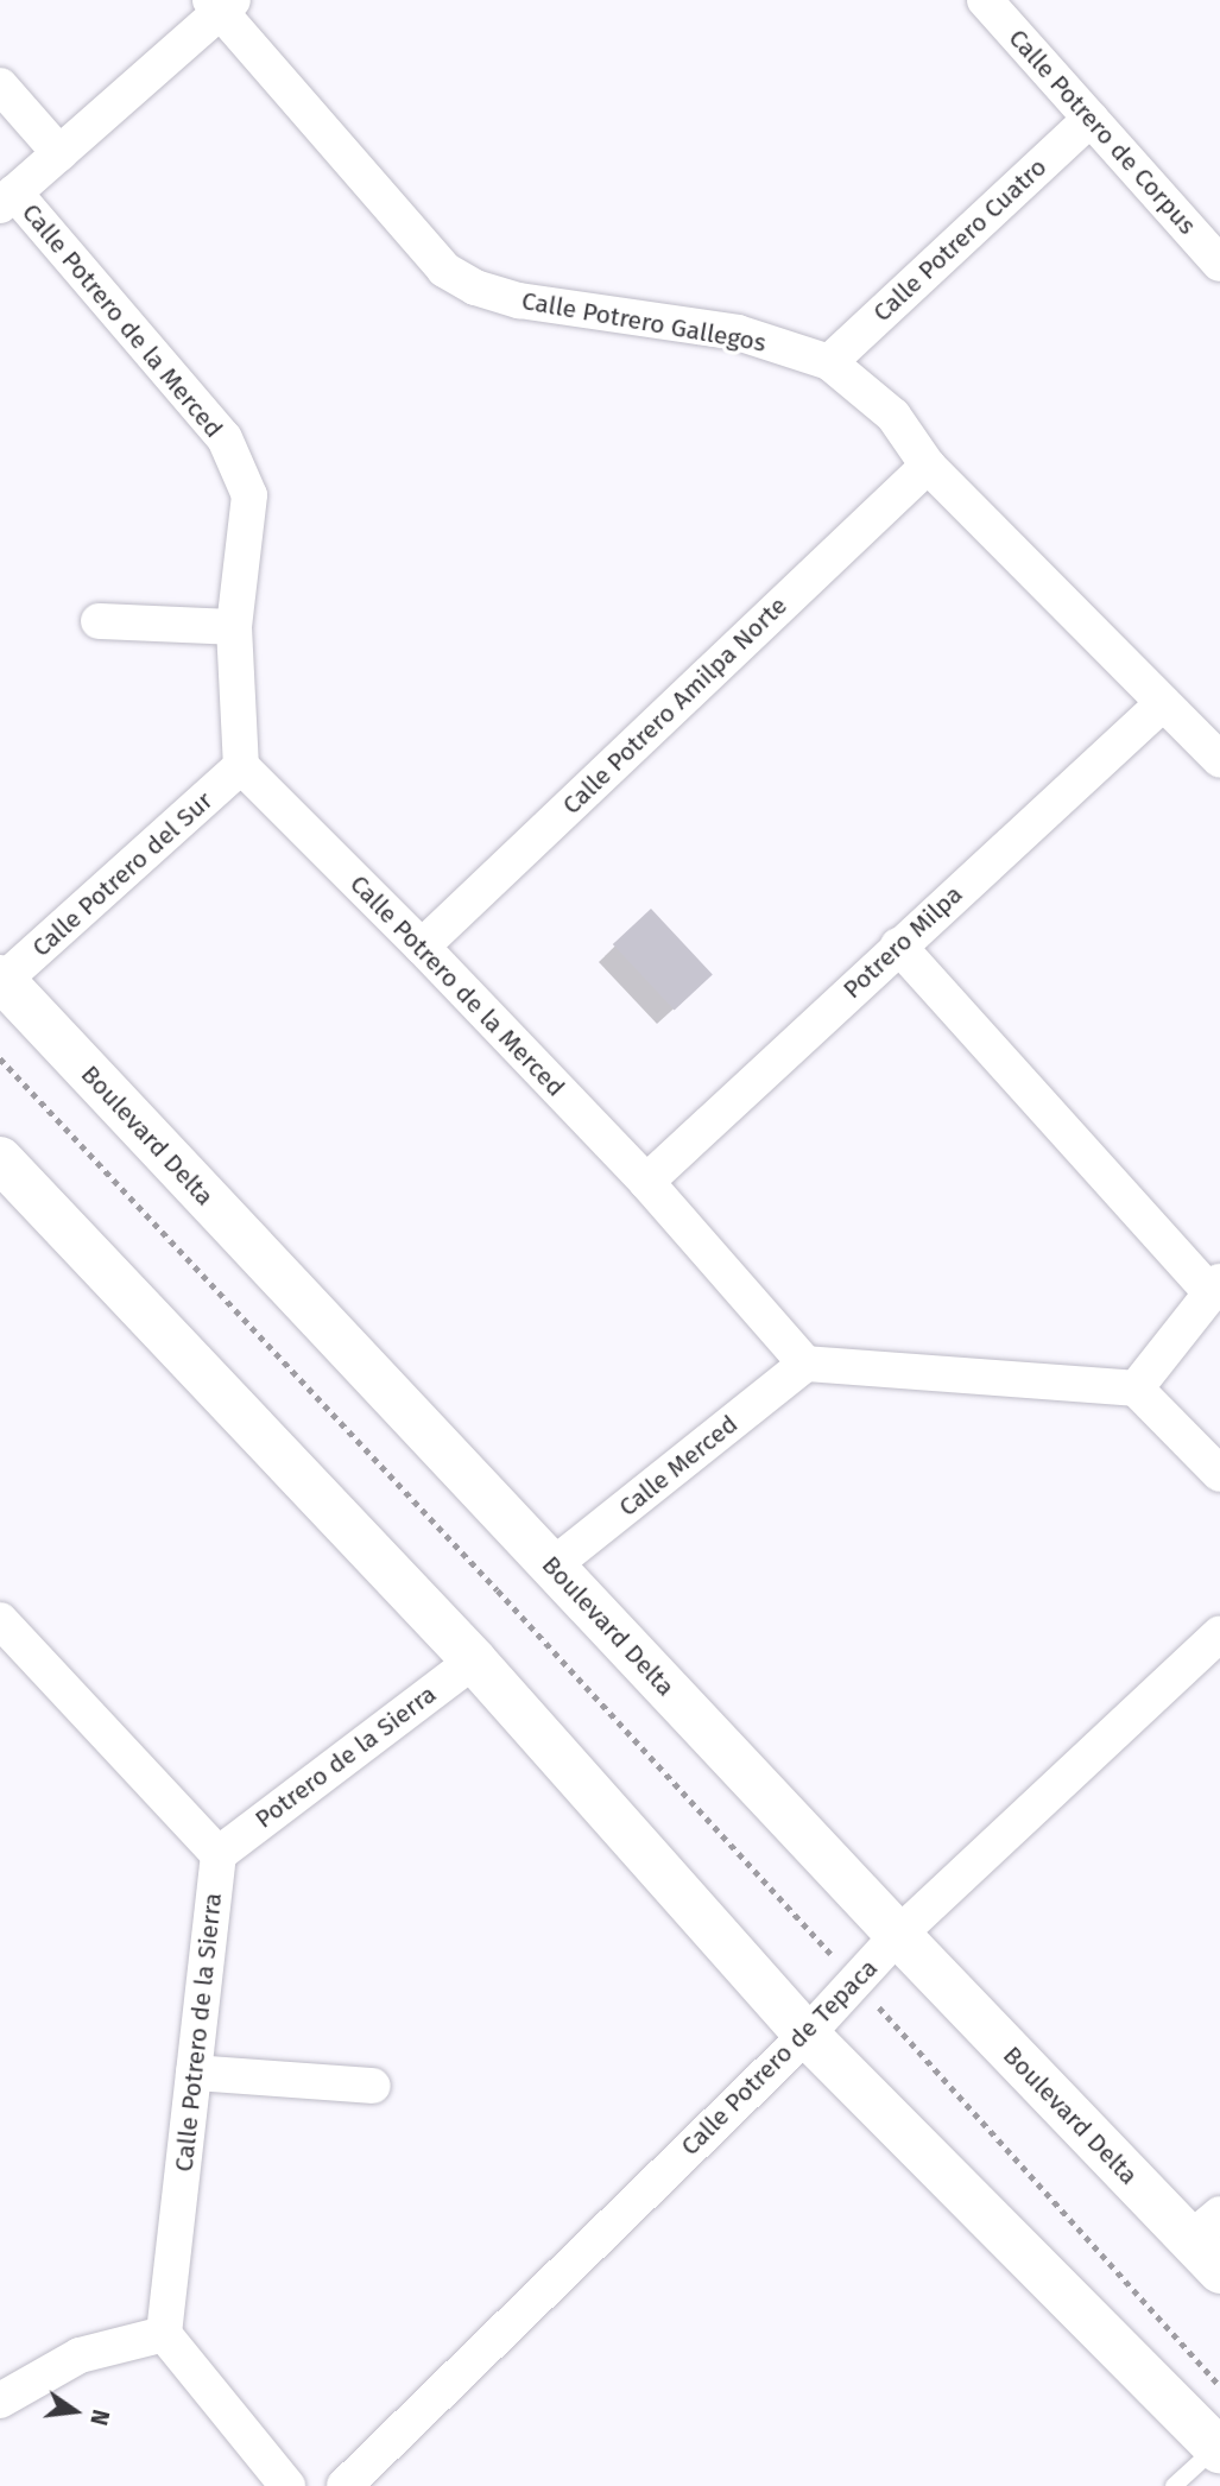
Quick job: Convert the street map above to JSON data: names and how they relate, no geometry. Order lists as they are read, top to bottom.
{
  "streets": {
    "main road": ["Boulevard Delta"],
    "street": [
      "Calle Potrero de Corpus",
      "Calle Potrero Cuatro",
      "Calle Potrero de la Merced",
      "Calle Potrero Gallegos",
      "Calle Potrero Amilpa Norte",
      "Calle Potrero del Sur",
      "Potrero Milpa",
      "Calle Merced",
      "Potrero de la Sierra",
      "Calle Potrero de la Sierra",
      "Calle Potrero de Tepaca"
    ]
  },
  "crossings": [
    ["Calle Potrero de Corpus", "Calle Potrero Cuatro"],
    ["Calle Potrero Cuatro", "Calle Potrero Gallegos"],
    ["Calle Potrero de la Merced", "Calle Potrero Amilpa Norte"],
    ["Calle Potrero de la Merced", "Calle Potrero del Sur"],
    ["Calle Potrero de la Merced", "Potrero Milpa"],
    ["Calle Potrero de la Merced", "Calle Merced"],
    ["Calle Potrero Gallegos", "Calle Potrero Amilpa Norte"],
    ["Calle Potrero Gallegos", "Potrero Milpa"],
    ["Calle Potrero del Sur", "Boulevard Delta"],
    ["Boulevard Delta", "Calle Merced"],
    ["Boulevard Delta", "Calle Potrero de Tepaca"],
    ["Potrero de la Sierra", "Calle Potrero de la Sierra"]
  ],
  "north": "right"
}
